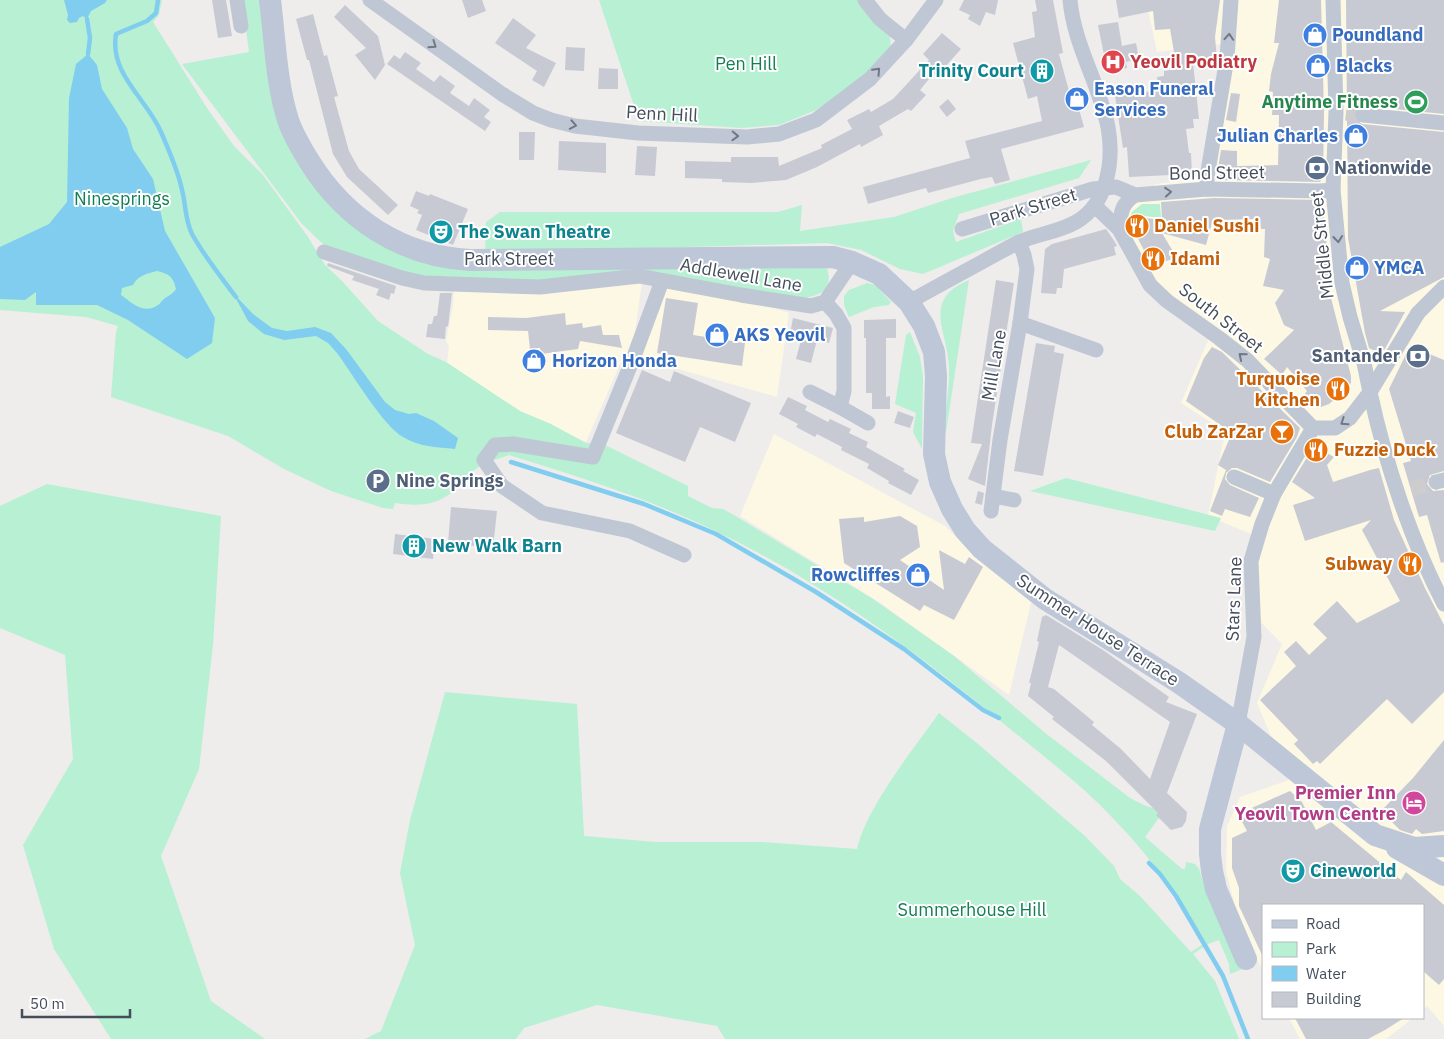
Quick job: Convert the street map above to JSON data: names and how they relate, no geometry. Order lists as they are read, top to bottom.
{
  "streets": {
    "street": [
      "Penn Hill",
      "Bond Street",
      "Park Street",
      "Middle Street",
      "Addlewell Lane",
      "South Street",
      "Mill Lane",
      "Stars Lane",
      "Summer House Terrace"
    ]
  },
  "crossings": [
    ["Bond Street", "Park Street"],
    ["Bond Street", "Middle Street"],
    ["Park Street", "Addlewell Lane"],
    ["Park Street", "Summer House Terrace"],
    ["South Street", "Stars Lane"],
    ["Stars Lane", "Summer House Terrace"]
  ],
  "one_way": ["Penn Hill", "South Street"],
  "parks": ["Pen Hill", "Ninesprings", "Summerhouse Hill"],
  "places": {
    "shop": [
      "Poundland",
      "Blacks",
      "Eason Funeral Services",
      "Julian Charles",
      "YMCA",
      "AKS Yeovil",
      "Horizon Honda",
      "Rowcliffes"
    ],
    "hospital": ["Yeovil Podiatry"],
    "building": ["Trinity Court", "New Walk Barn"],
    "sports": ["Anytime Fitness"],
    "bank": ["Nationwide", "Santander"],
    "restaurant": [
      "Daniel Sushi",
      "Idami",
      "Turquoise Kitchen",
      "Fuzzie Duck",
      "Subway"
    ],
    "theatre": ["The Swan Theatre", "Cineworld"],
    "bar": ["Club ZarZar"],
    "parking": ["Nine Springs"],
    "hotel": ["Premier Inn Yeovil Town Centre"]
  },
  "legend": [
    "Road",
    "Park",
    "Water",
    "Building"
  ],
  "scale_bar": "50 m"
}
